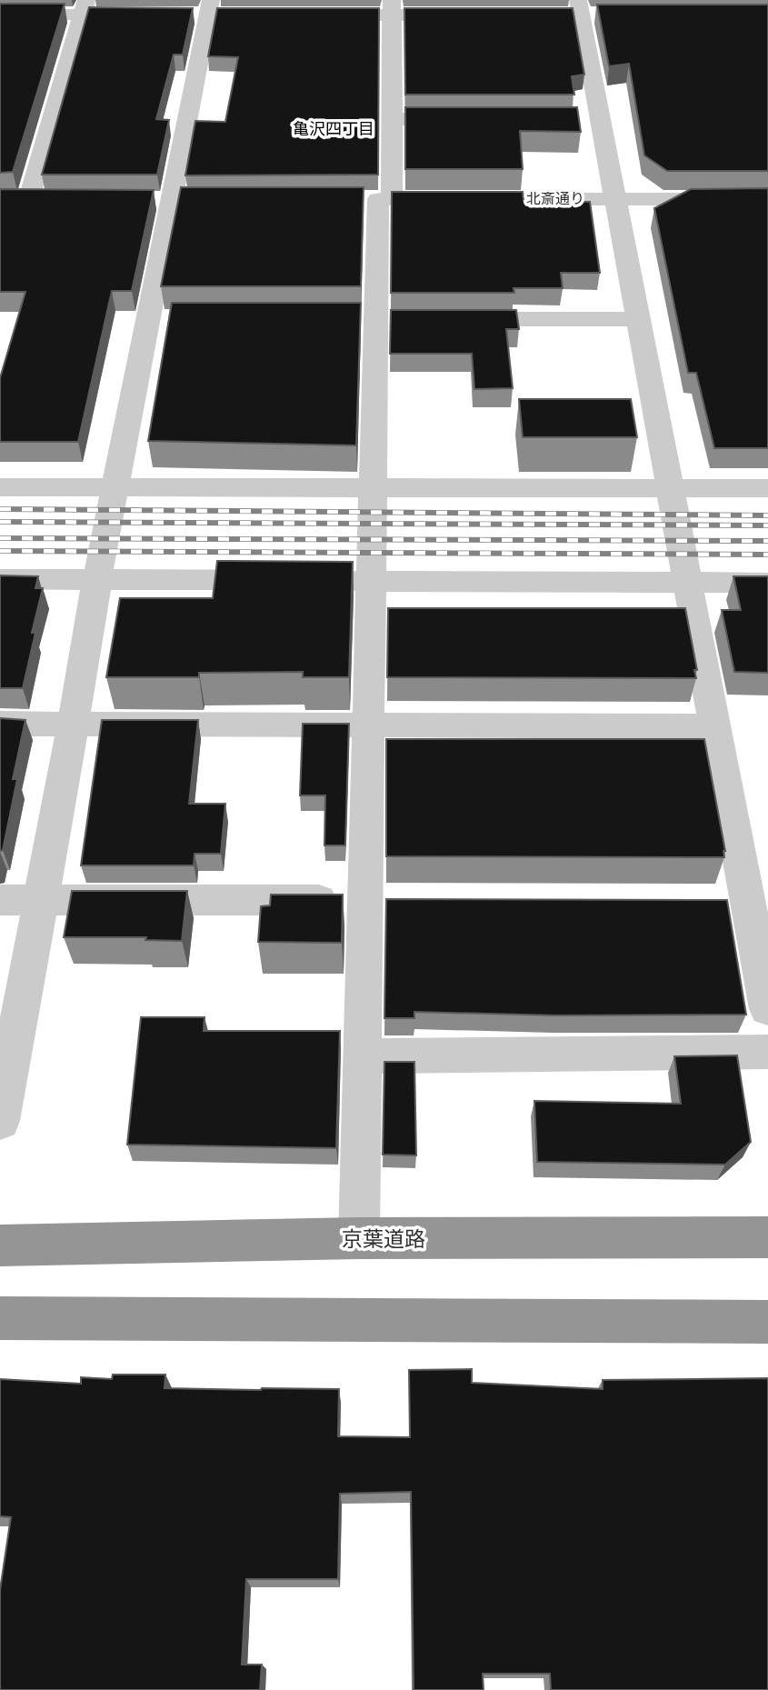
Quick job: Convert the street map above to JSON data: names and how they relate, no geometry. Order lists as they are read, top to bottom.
{
  "streets": {
    "highway": ["京葉道路"],
    "street": ["北斎通り"]
  },
  "districts": ["亀沢四丁目"]
}
